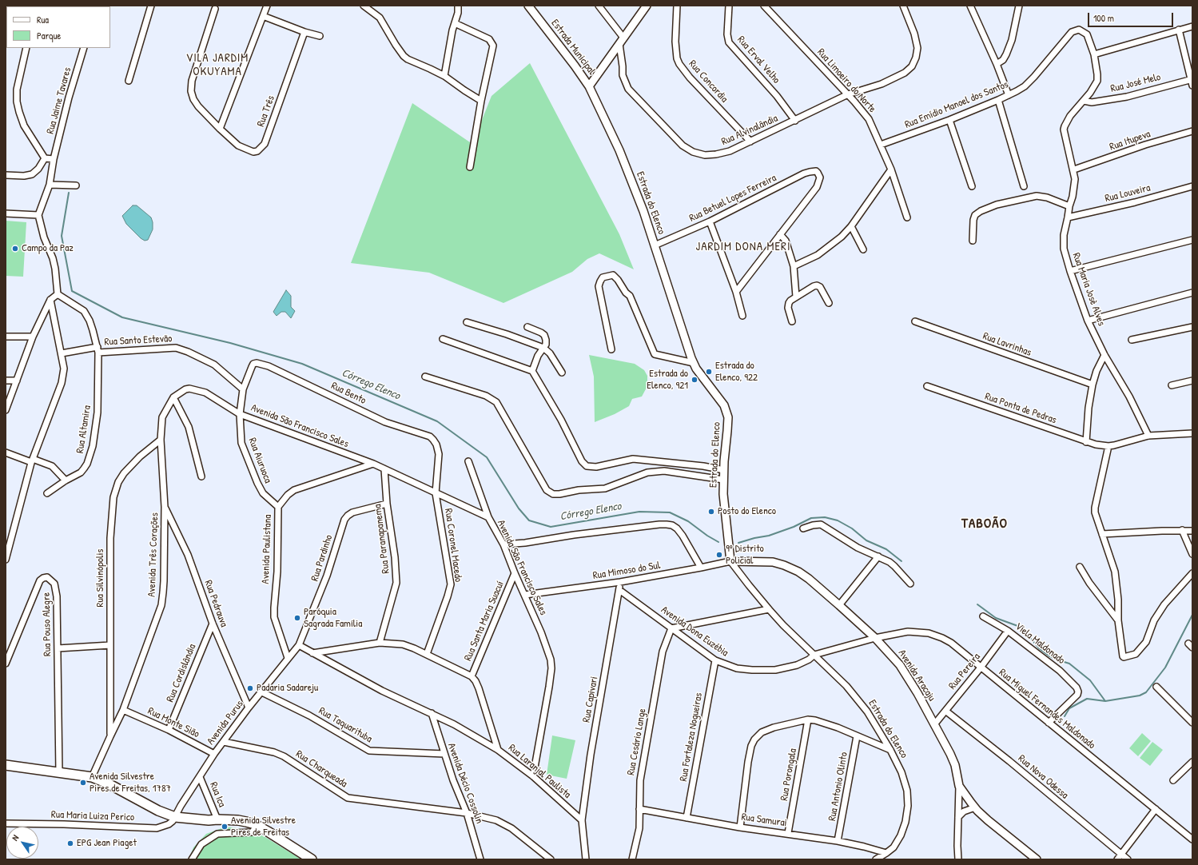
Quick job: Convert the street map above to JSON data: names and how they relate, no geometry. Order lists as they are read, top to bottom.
{
  "streets": {
    "street": [
      "Estrada Municipal",
      "Rua Erval Velho",
      "Rua Limoeiro do Norte",
      "Rua Concordia",
      "Rua José Melo",
      "Rua Jaime Tavares",
      "Rua Emídio Manoel dos Santos",
      "Rua Três",
      "Rua Alvinalândia",
      "Rua Itupeva",
      "Rua Louveira",
      "Rua Betuel Lopes Ferreira",
      "Estrada do Elenco",
      "Rua Maria Josè Alves",
      "Rua Santo Estevão",
      "Rua Lavrinhas",
      "Rua Bento",
      "Rua Ponta de Pedras",
      "Avenida São Francisco Sales",
      "Rua Altamira",
      "Rua Aiuruoca",
      "Rua Paranapanema",
      "Rua Coronel Macedo",
      "Avenida Paulistana",
      "Avenida Três Corações",
      "Rua Pardinho",
      "Rua Mimoso do Sul",
      "Rua Silvinópolis",
      "Rua Pedrauva",
      "Rua Santa Maria Suacuí",
      "Rua Pouso Alegre",
      "Avenida Dona Euzébia",
      "Viela Maldonado",
      "Rua Pereira",
      "Rua Cordislândia",
      "Avenida Aracaju",
      "Rua Capivari",
      "Rua Miguel Fernandes Maldonado",
      "Rua Monte Sião",
      "Avenida Purus",
      "Rua Taquarituba",
      "Rua Fortaleza Nogueiras",
      "Rua Cesário Lange",
      "Rua Charqueada",
      "Rua Laranjal Paulista",
      "Rua Porongala",
      "Rua Nova Odessa",
      "Avenida Décio Cossolin",
      "Rua Antonio Olinto",
      "Rua Ica",
      "Rua Maria Luiza Perico",
      "Rua Samurai"
    ]
  },
  "crossings": [
    ["Estrada Municipal", "Estrada do Elenco"],
    ["Rua Erval Velho", "Rua Alvinalândia"],
    ["Rua Limoeiro do Norte", "Rua Emídio Manoel dos Santos"],
    ["Rua Limoeiro do Norte", "Rua Alvinalândia"],
    ["Rua Concordia", "Rua Alvinalândia"],
    ["Rua José Melo", "Rua Maria Josè Alves"],
    ["Rua Emídio Manoel dos Santos", "Rua Maria Josè Alves"],
    ["Rua Itupeva", "Rua Maria Josè Alves"],
    ["Rua Louveira", "Rua Maria Josè Alves"],
    ["Rua Betuel Lopes Ferreira", "Estrada do Elenco"],
    ["Estrada do Elenco", "Rua Mimoso do Sul"],
    ["Estrada do Elenco", "Avenida Dona Euzébia"],
    ["Estrada do Elenco", "Avenida Aracaju"],
    ["Estrada do Elenco", "Rua Samurai"],
    ["Rua Santo Estevão", "Rua Bento"],
    ["Rua Santo Estevão", "Rua Altamira"],
    ["Rua Bento", "Avenida São Francisco Sales"],
    ["Rua Bento", "Rua Aiuruoca"],
    ["Rua Bento", "Rua Coronel Macedo"],
    ["Avenida São Francisco Sales", "Rua Aiuruoca"],
    ["Avenida São Francisco Sales", "Rua Paranapanema"],
    ["Avenida São Francisco Sales", "Rua Coronel Macedo"],
    ["Avenida São Francisco Sales", "Avenida Paulistana"],
    ["Avenida São Francisco Sales", "Rua Mimoso do Sul"],
    ["Avenida São Francisco Sales", "Rua Santa Maria Suacuí"],
    ["Avenida São Francisco Sales", "Rua Laranjal Paulista"],
    ["Rua Aiuruoca", "Avenida Paulistana"],
    ["Rua Paranapanema", "Rua Pardinho"],
    ["Avenida Paulistana", "Avenida Purus"],
    ["Avenida Três Corações", "Rua Silvinópolis"],
    ["Avenida Três Corações", "Rua Pedrauva"],
    ["Avenida Três Corações", "Rua Monte Sião"],
    ["Rua Pardinho", "Avenida Purus"],
    ["Rua Pardinho", "Rua Laranjal Paulista"],
    ["Rua Mimoso do Sul", "Avenida Aracaju"],
    ["Rua Mimoso do Sul", "Rua Capivari"],
    ["Rua Pedrauva", "Rua Cordislândia"],
    ["Rua Pedrauva", "Avenida Purus"],
    ["Avenida Dona Euzébia", "Avenida Aracaju"],
    ["Avenida Dona Euzébia", "Rua Capivari"],
    ["Avenida Dona Euzébia", "Rua Miguel Fernandes Maldonado"],
    ["Avenida Dona Euzébia", "Rua Fortaleza Nogueiras"],
    ["Avenida Dona Euzébia", "Rua Cesário Lange"],
    ["Viela Maldonado", "Rua Pereira"],
    ["Viela Maldonado", "Rua Miguel Fernandes Maldonado"],
    ["Rua Pereira", "Avenida Aracaju"],
    ["Rua Pereira", "Rua Miguel Fernandes Maldonado"],
    ["Rua Pereira", "Rua Nova Odessa"],
    ["Rua Cordislândia", "Rua Monte Sião"],
    ["Avenida Aracaju", "Rua Miguel Fernandes Maldonado"],
    ["Rua Capivari", "Rua Laranjal Paulista"],
    ["Rua Monte Sião", "Avenida Purus"],
    ["Avenida Purus", "Rua Taquarituba"],
    ["Avenida Purus", "Rua Charqueada"],
    ["Avenida Purus", "Rua Laranjal Paulista"],
    ["Avenida Purus", "Rua Ica"],
    ["Avenida Purus", "Rua Maria Luiza Perico"],
    ["Rua Taquarituba", "Avenida Décio Cossolin"],
    ["Rua Fortaleza Nogueiras", "Rua Samurai"],
    ["Rua Cesário Lange", "Rua Samurai"],
    ["Rua Charqueada", "Avenida Décio Cossolin"],
    ["Rua Laranjal Paulista", "Avenida Décio Cossolin"],
    ["Rua Porongala", "Rua Samurai"],
    ["Rua Antonio Olinto", "Rua Samurai"]
  ],
  "districts": ["VILA JARDIM OKUYAMA", "JARDIM DONA MERI", "TABOÃO"],
  "water": ["Córrego Elenco"],
  "places": [
    "Campo da Paz",
    "Estrada do Elenco, 922",
    "Estrada do Elenco, 921",
    "Posto do Elenco",
    "9º Distrito Policial",
    "Paróquia Sagrada Família",
    "Padaria Sadareju",
    "Avenida Silvestre Pires de Freitas, 1787",
    "Avenida Silvestre Pires de Freitas",
    "EPG Jean Piaget"
  ],
  "legend": ["Rua", "Parque"],
  "scale_bar": "100 m",
  "north": "top left"
}
